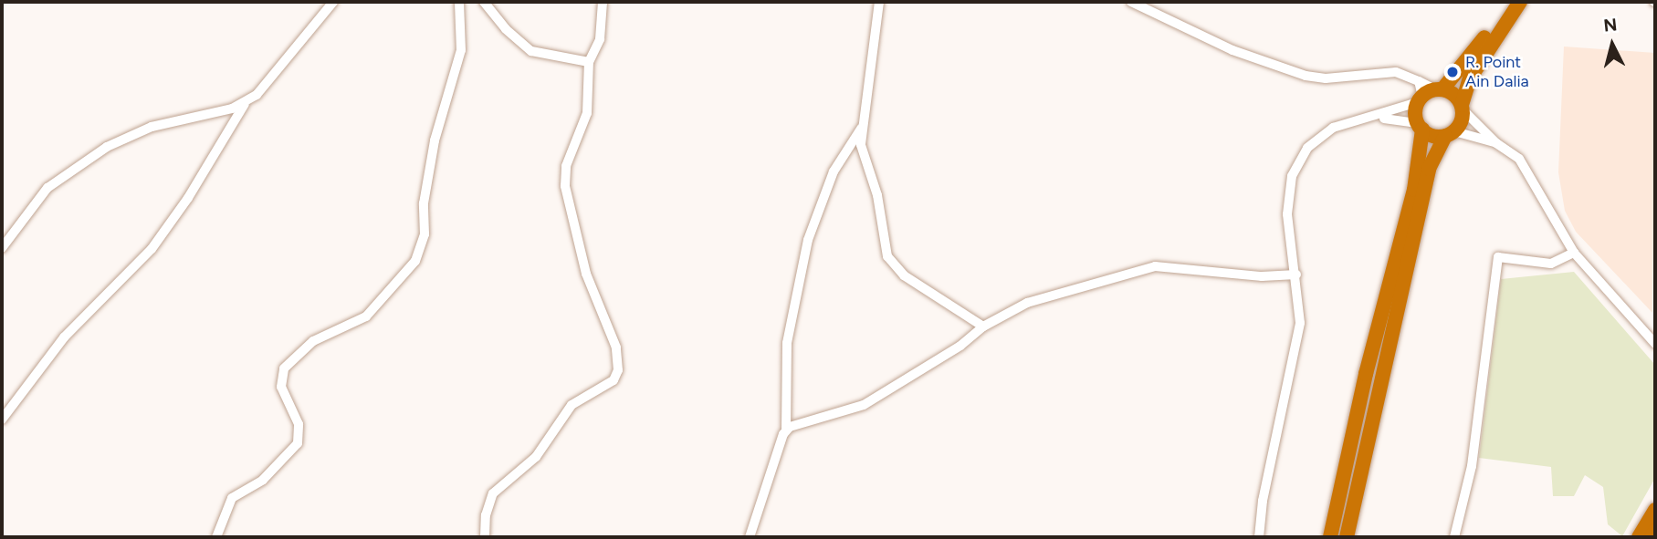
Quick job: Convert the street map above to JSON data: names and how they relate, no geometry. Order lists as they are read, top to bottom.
{
  "places": ["R. Point Ain Dalia"],
  "north": "top"
}
